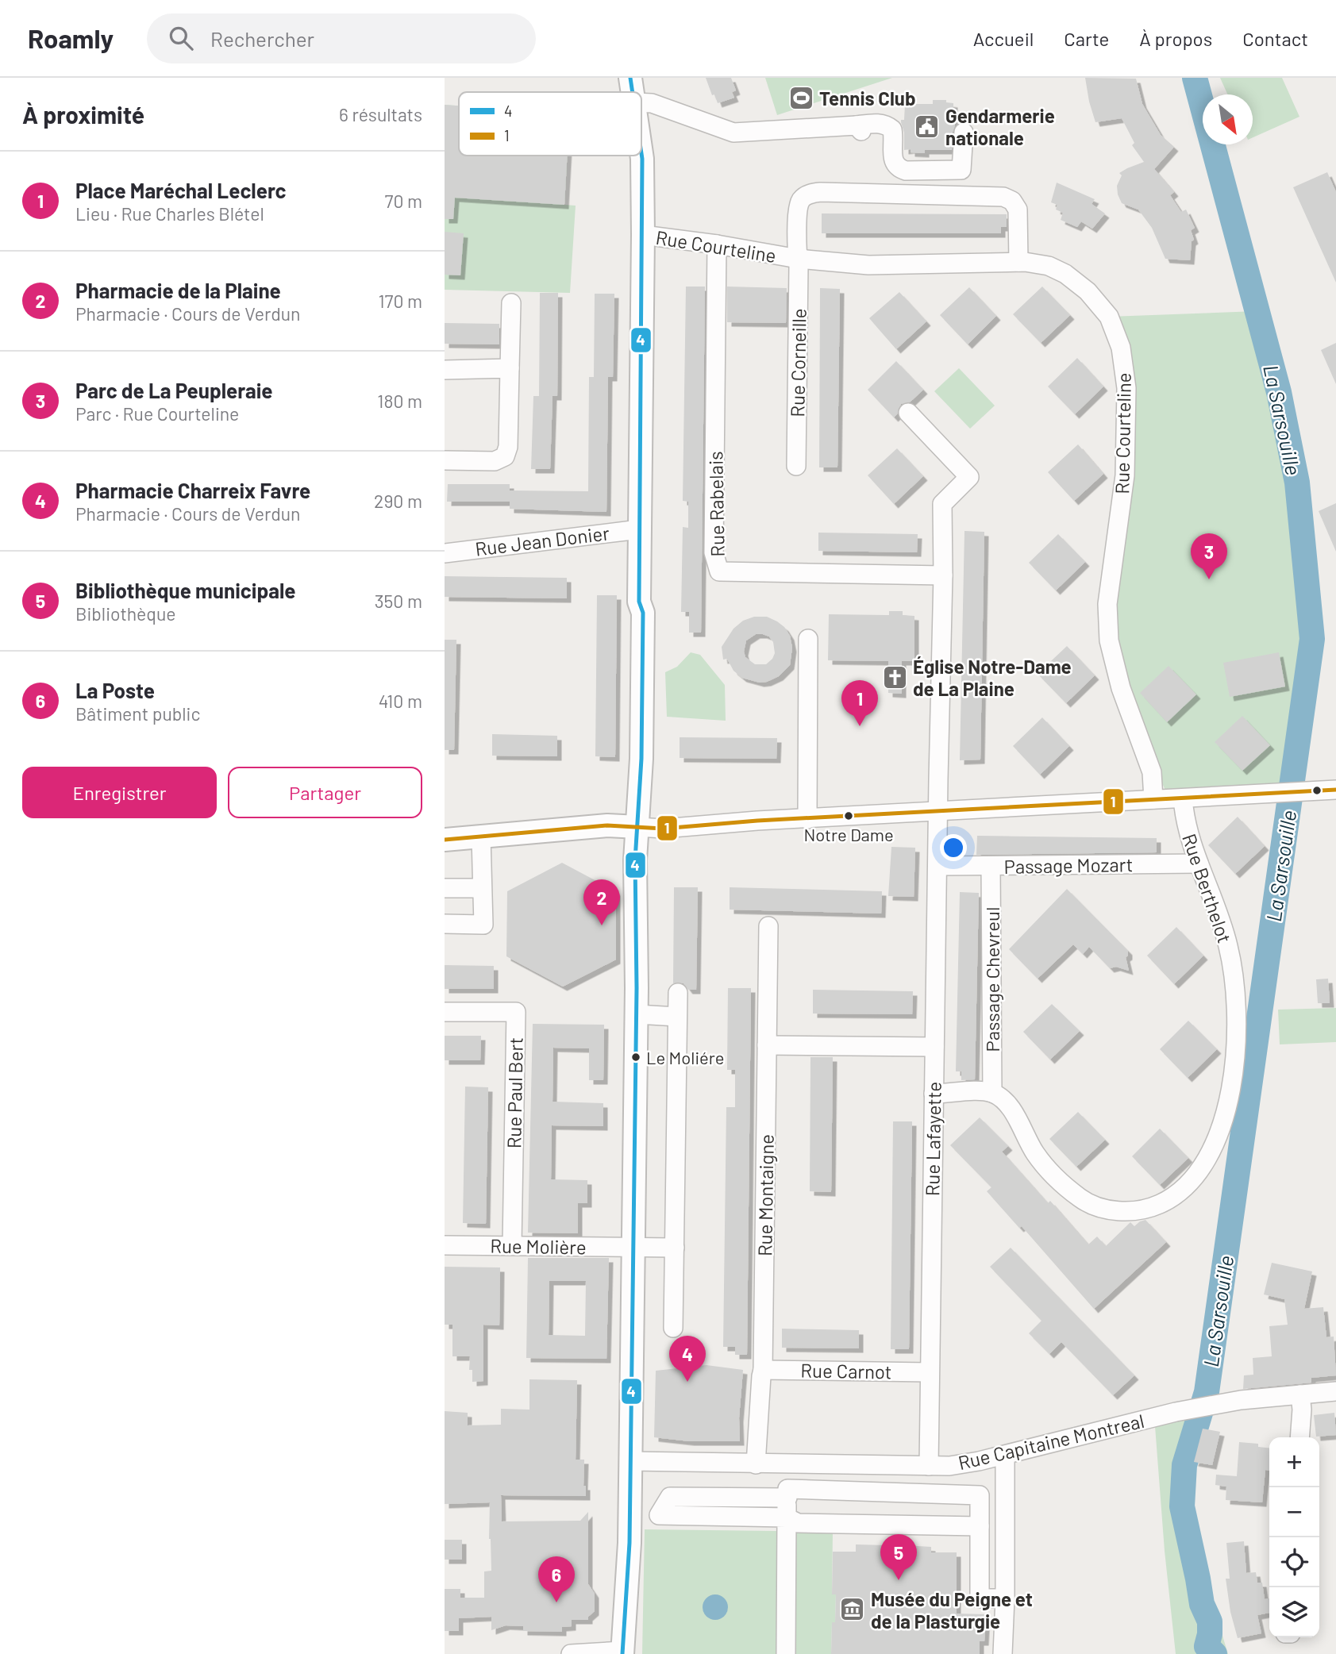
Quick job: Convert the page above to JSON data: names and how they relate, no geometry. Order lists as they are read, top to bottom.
{
  "streets": {
    "street": [
      "Rue Courteline",
      "Rue Corneille",
      "Rue Rabelais",
      "Rue Jean Donier",
      "Passage Mozart",
      "Rue Berthelot",
      "Passage Chevreul",
      "Rue Paul Bert",
      "Rue Lafayette",
      "Rue Montaigne",
      "Rue Molière",
      "Rue Carnot",
      "Rue Capitaine Montreal"
    ]
  },
  "crossings": [
    ["Rue Courteline", "Rue Corneille"],
    ["Rue Courteline", "Rue Rabelais"],
    ["Rue Rabelais", "Rue Lafayette"],
    ["Passage Mozart", "Rue Berthelot"],
    ["Passage Mozart", "Passage Chevreul"],
    ["Passage Mozart", "Rue Lafayette"],
    ["Rue Berthelot", "Passage Chevreul"],
    ["Rue Paul Bert", "Rue Molière"],
    ["Rue Lafayette", "Rue Carnot"],
    ["Rue Lafayette", "Rue Capitaine Montreal"],
    ["Rue Montaigne", "Rue Carnot"],
    ["Rue Montaigne", "Rue Capitaine Montreal"]
  ],
  "water": ["La Sarsouille"],
  "places": {
    "sports": ["Tennis Club"],
    "public building": ["Gendarmerie nationale"],
    "church": ["Église Notre-Dame de La Plaine"],
    "other": ["Notre Dame", "Le Moliére"],
    "museum": ["Musée du Peigne et de la Plasturgie"]
  },
  "lines": ["transit line 4", "transit line 1"],
  "legend": ["4", "1"],
  "north": "bottom right",
  "page": {
    "header": "Roamly",
    "search": "Rechercher",
    "nav": [
      "Accueil",
      "Carte",
      "À propos",
      "Contact"
    ],
    "heading": ["À proximité", "6 résultats"],
    "list": [
      {
        "mark": "1",
        "name": "Place Maréchal Leclerc",
        "note": "Lieu · Rue Charles Blétel",
        "value": "70 m"
      },
      {
        "mark": "2",
        "name": "Pharmacie de la Plaine",
        "note": "Pharmacie · Cours de Verdun",
        "value": "170 m"
      },
      {
        "mark": "3",
        "name": "Parc de La Peupleraie",
        "note": "Parc · Rue Courteline",
        "value": "180 m"
      },
      {
        "mark": "4",
        "name": "Pharmacie Charreix Favre",
        "note": "Pharmacie · Cours de Verdun",
        "value": "290 m"
      },
      {
        "mark": "5",
        "name": "Bibliothèque municipale",
        "note": "Bibliothèque",
        "value": "350 m"
      },
      {
        "mark": "6",
        "name": "La Poste",
        "note": "Bâtiment public",
        "value": "410 m"
      }
    ],
    "pins": [
      "3",
      "1",
      "2",
      "4",
      "5",
      "6"
    ],
    "buttons": ["Enregistrer", "Partager"],
    "map_buttons": ["+", "−"]
  }
}
